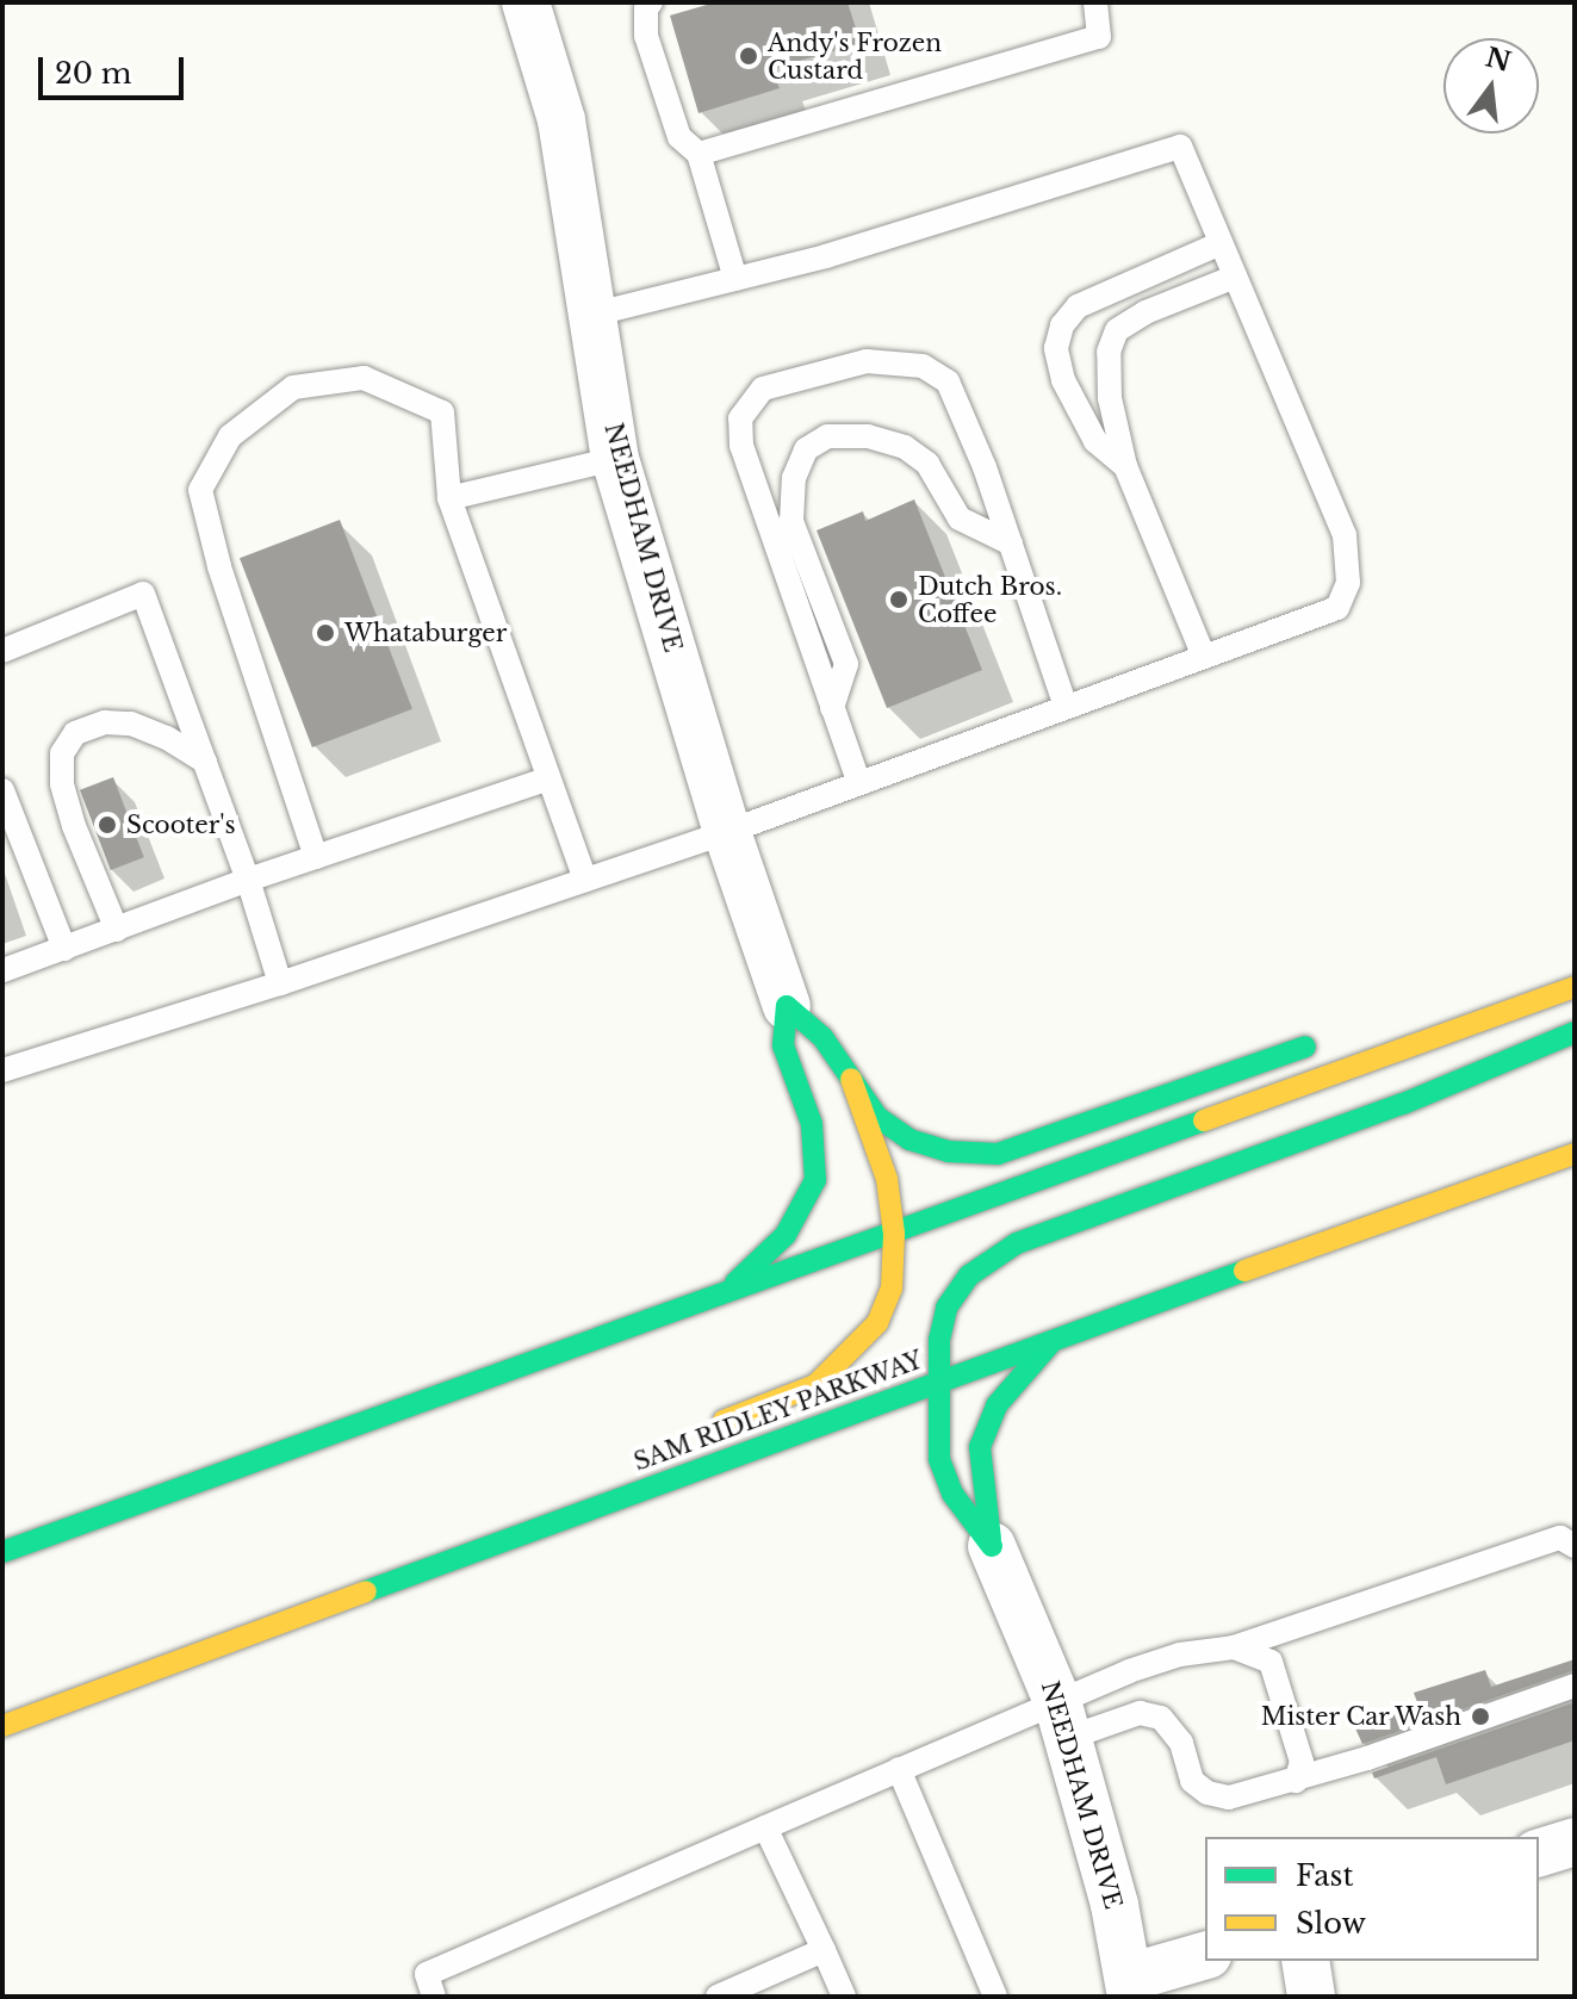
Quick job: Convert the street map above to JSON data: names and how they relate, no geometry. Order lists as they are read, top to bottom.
{
  "streets": {
    "main road": ["SAM RIDLEY PARKWAY"],
    "street": ["NEEDHAM DRIVE"]
  },
  "places": [
    "Andy's Frozen Custard",
    "Dutch Bros. Coffee",
    "Whataburger",
    "Scooter's",
    "Mister Car Wash"
  ],
  "legend": ["Fast", "Slow"],
  "scale_bar": "20 m",
  "north": "top"
}
